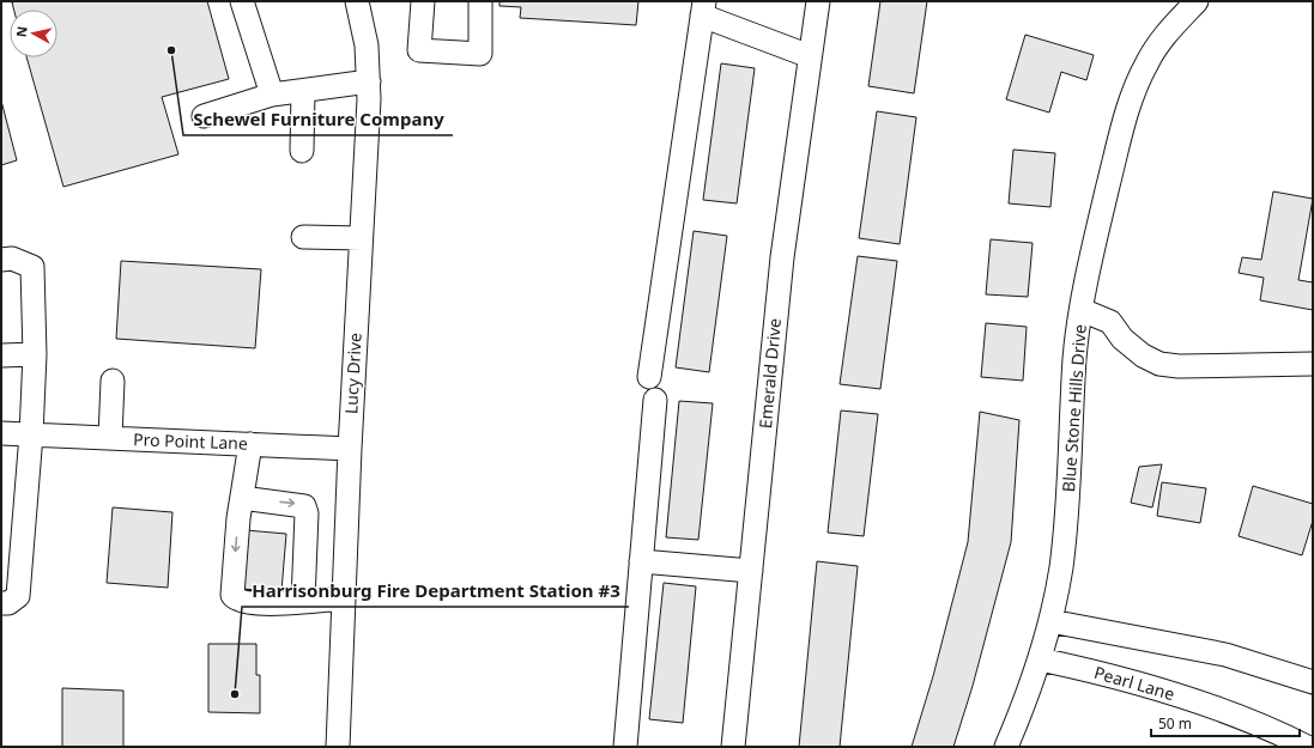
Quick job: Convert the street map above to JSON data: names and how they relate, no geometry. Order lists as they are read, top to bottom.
{
  "streets": {
    "street": [
      "Lucy Drive",
      "Emerald Drive",
      "Blue Stone Hills Drive",
      "Pro Point Lane",
      "Pearl Lane"
    ]
  },
  "crossings": [
    ["Lucy Drive", "Pro Point Lane"],
    ["Blue Stone Hills Drive", "Pearl Lane"]
  ],
  "places": ["Schewel Furniture Company", "Harrisonburg Fire Department Station #3"],
  "scale_bar": "50 m",
  "north": "left"
}
